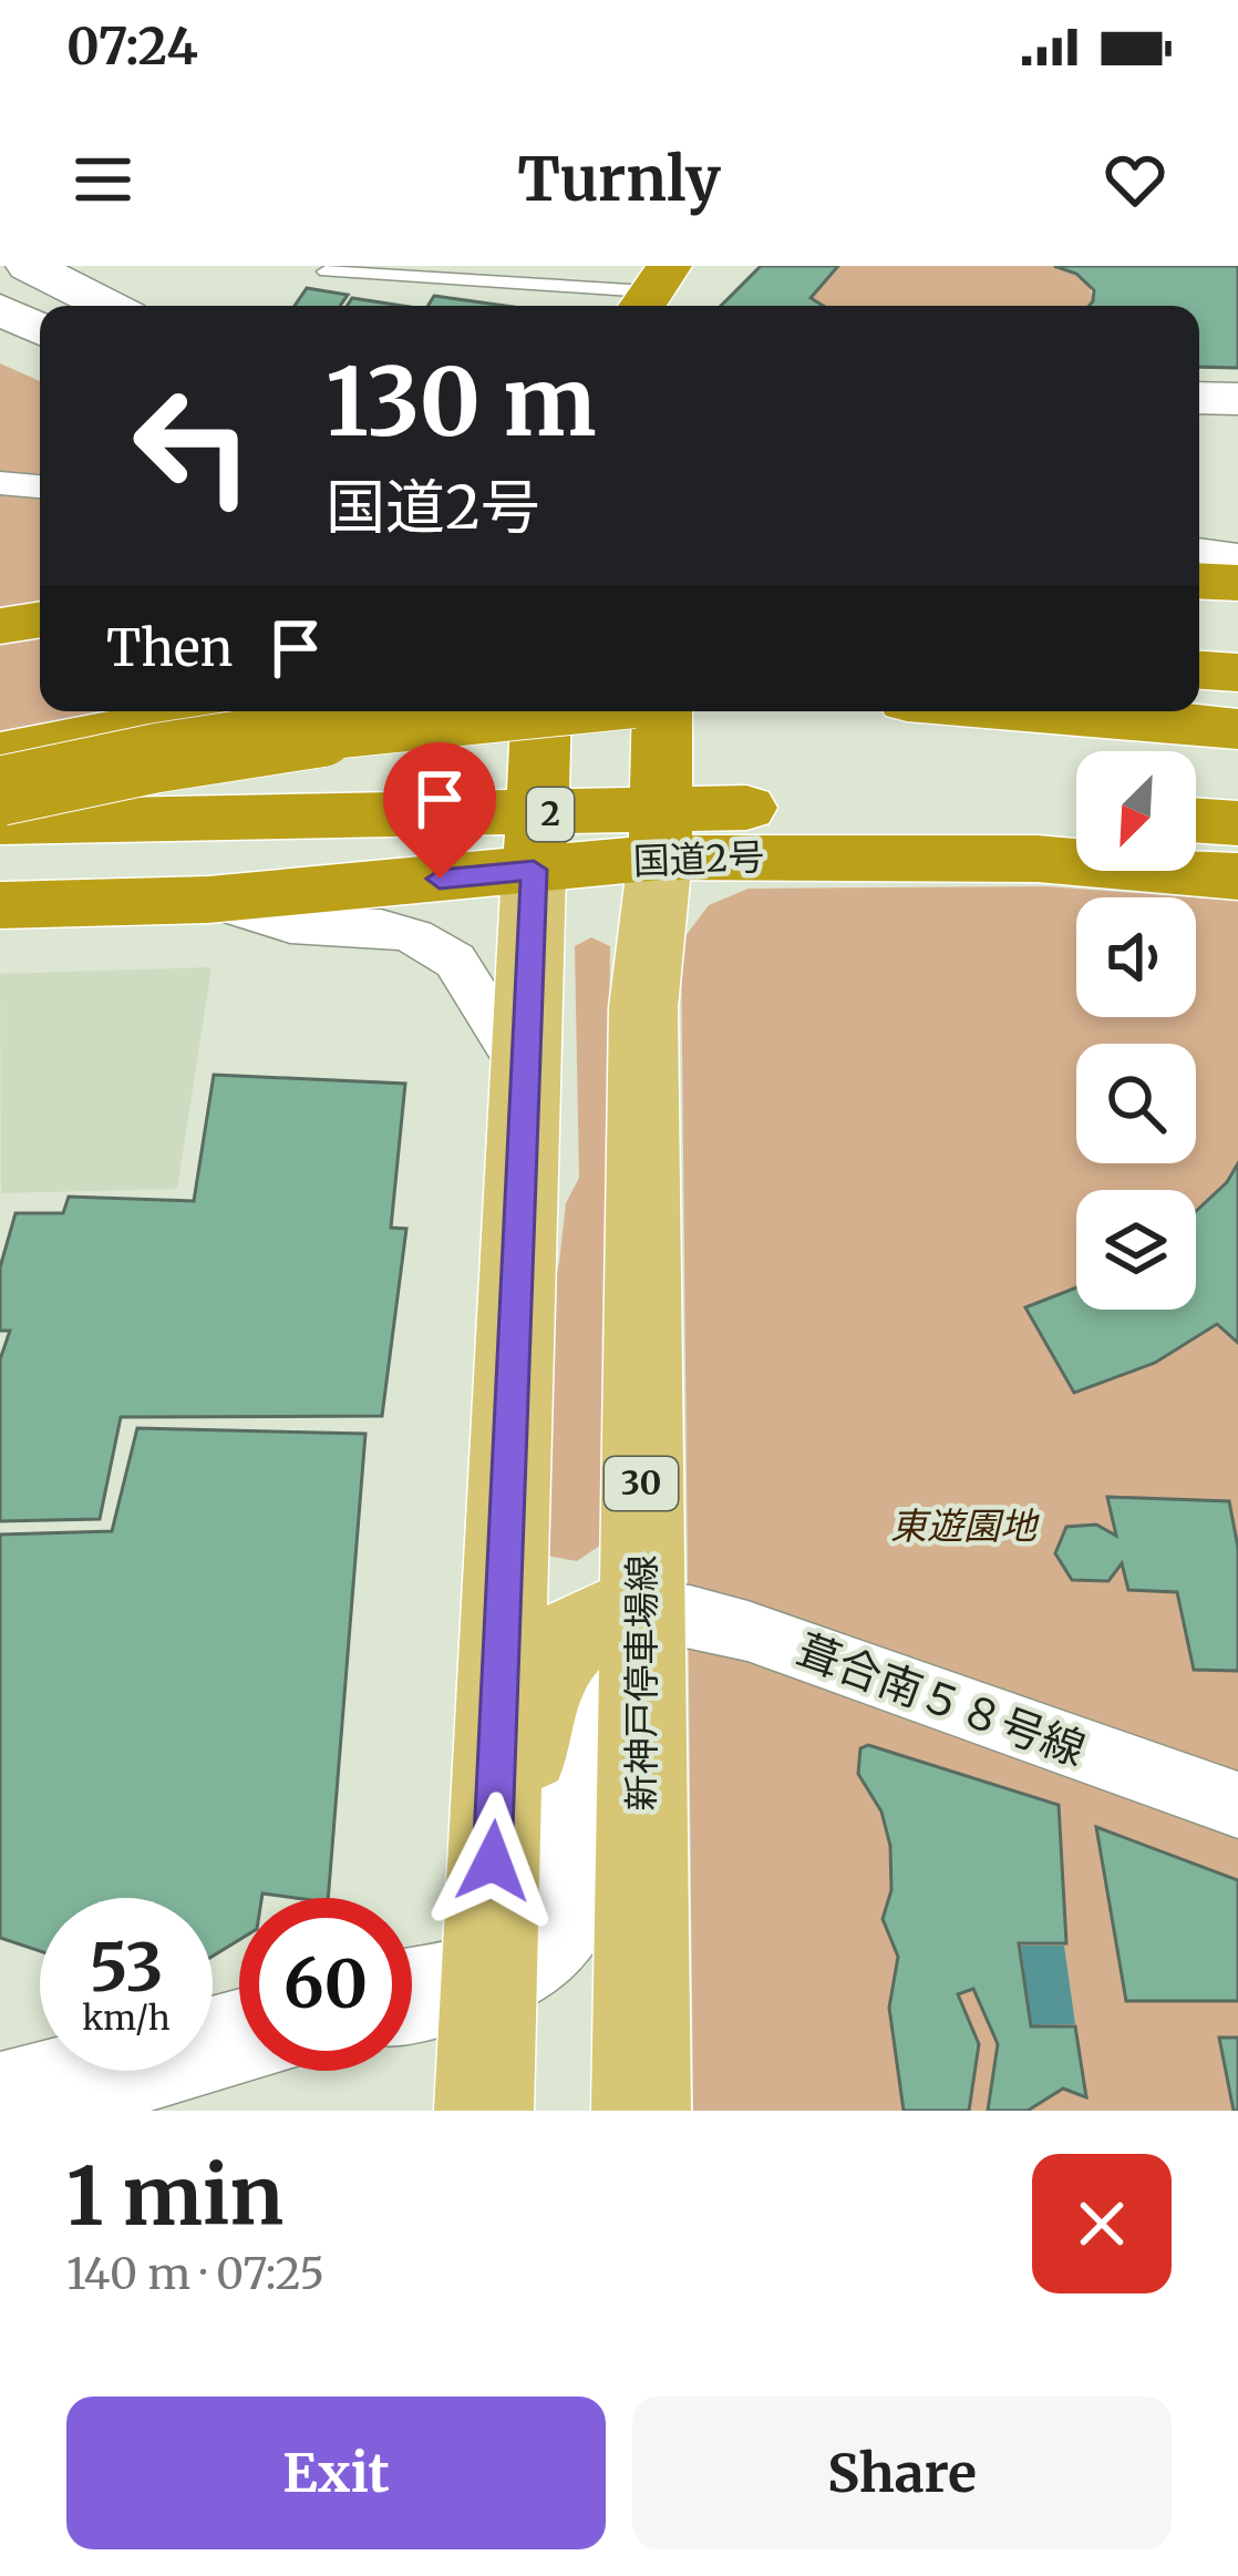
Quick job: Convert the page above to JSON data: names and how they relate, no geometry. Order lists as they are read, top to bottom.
{
  "streets": {
    "highway": ["2", "国道2号"],
    "main road": ["30", "新神戸停車場線"],
    "street": ["葺合南５８号線"]
  },
  "crossings": [
    ["国道2号", "新神戸停車場線"],
    ["新神戸停車場線", "葺合南５８号線"]
  ],
  "parks": ["東遊園地"],
  "north": "bottom left",
  "page": {
    "status": "07:24",
    "header": "Turnly",
    "turn": ["130 m", "国道2号"],
    "then": "Then",
    "speed": "53 km/h",
    "limit": "60",
    "heading": ["1 min", "140 m · 07:25"],
    "buttons": ["Exit", "Share"]
  }
}
